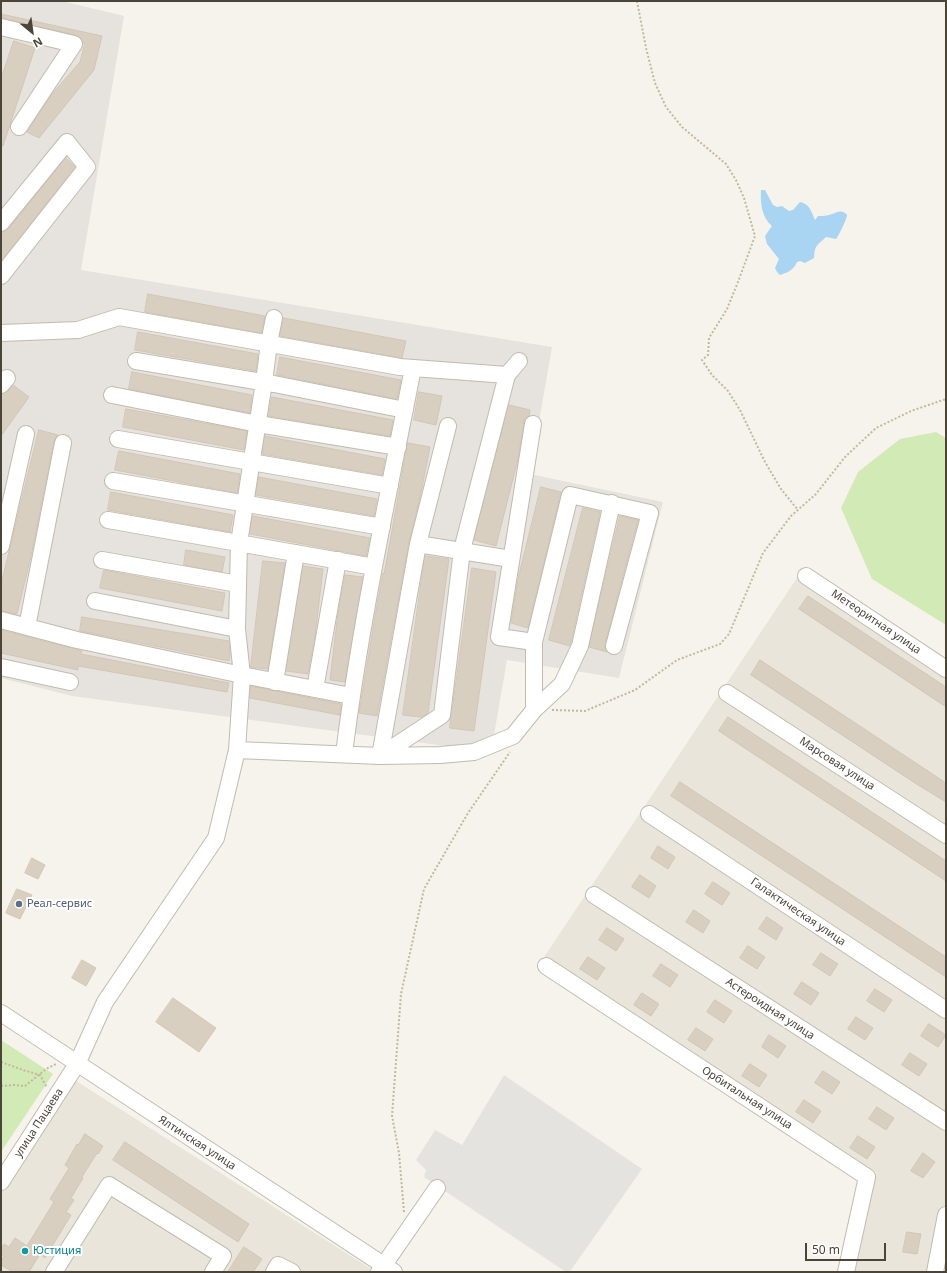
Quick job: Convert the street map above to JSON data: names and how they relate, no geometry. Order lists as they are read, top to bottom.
{
  "streets": {
    "street": [
      "Метеоритная улица",
      "Марсовая улица",
      "Галактическая улица",
      "Астероидная улица",
      "Орбитальная улица",
      "улица Пацаева",
      "Ялтинская улица"
    ]
  },
  "crossings": [
    ["улица Пацаева", "Ялтинская улица"]
  ],
  "places": ["Реал-сервис", "Юстиция"],
  "scale_bar": "50 m",
  "north": "bottom right"
}
